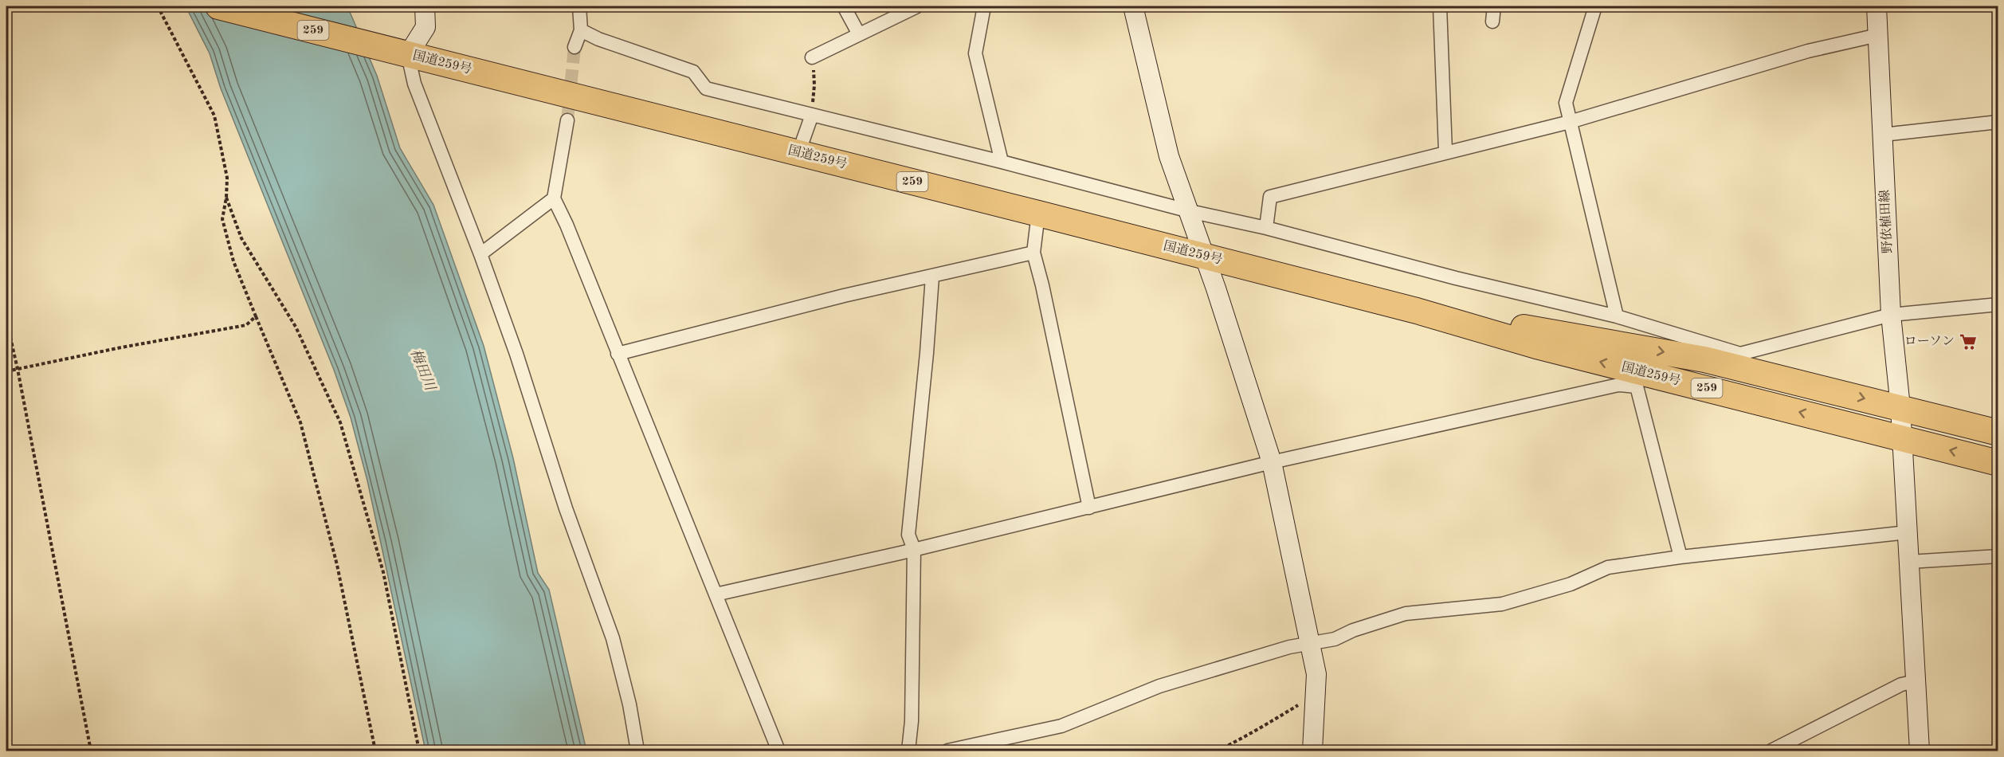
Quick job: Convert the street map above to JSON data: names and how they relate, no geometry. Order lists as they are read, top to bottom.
{
  "streets": {
    "highway": ["259", "国道259号"],
    "street": ["野依植田線"]
  },
  "crossings": [
    ["国道259号", "野依植田線"]
  ],
  "water": ["梅田川"],
  "places": {
    "supermarket": ["ローソン"]
  }
}
